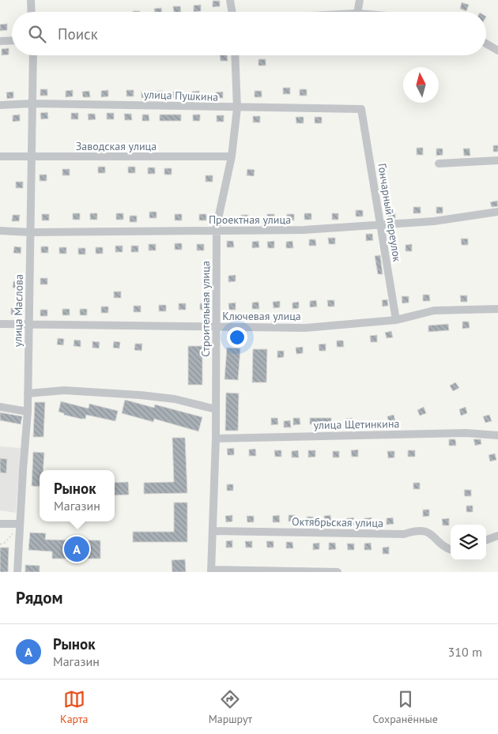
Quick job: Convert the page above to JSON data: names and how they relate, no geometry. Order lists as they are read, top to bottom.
{
  "streets": {
    "street": [
      "улица Пушкина",
      "Заводская улица",
      "Гончарный переулок",
      "Проектная улица",
      "Строительная улица",
      "улица Маслова",
      "Ключевая улица",
      "улица Щетинкина",
      "Октябрьская улица"
    ]
  },
  "crossings": [
    ["улица Пушкина", "Гончарный переулок"],
    ["улица Пушкина", "Строительная улица"],
    ["улица Пушкина", "улица Маслова"],
    ["Заводская улица", "Строительная улица"],
    ["Заводская улица", "улица Маслова"],
    ["Гончарный переулок", "Проектная улица"],
    ["Гончарный переулок", "Ключевая улица"],
    ["Проектная улица", "Строительная улица"],
    ["Проектная улица", "улица Маслова"],
    ["Строительная улица", "Ключевая улица"],
    ["Строительная улица", "улица Щетинкина"],
    ["Строительная улица", "Октябрьская улица"],
    ["улица Маслова", "Ключевая улица"]
  ],
  "north": "top",
  "page": {
    "search": "Поиск",
    "popup": ["Рынок", "Магазин"],
    "pins": "A",
    "heading": "Рядом",
    "list": [
      {
        "mark": "A",
        "name": "Рынок",
        "note": "Магазин",
        "value": "310 m"
      }
    ],
    "nav": ["Карта", "Маршрут", "Сохранённые"]
  }
}
